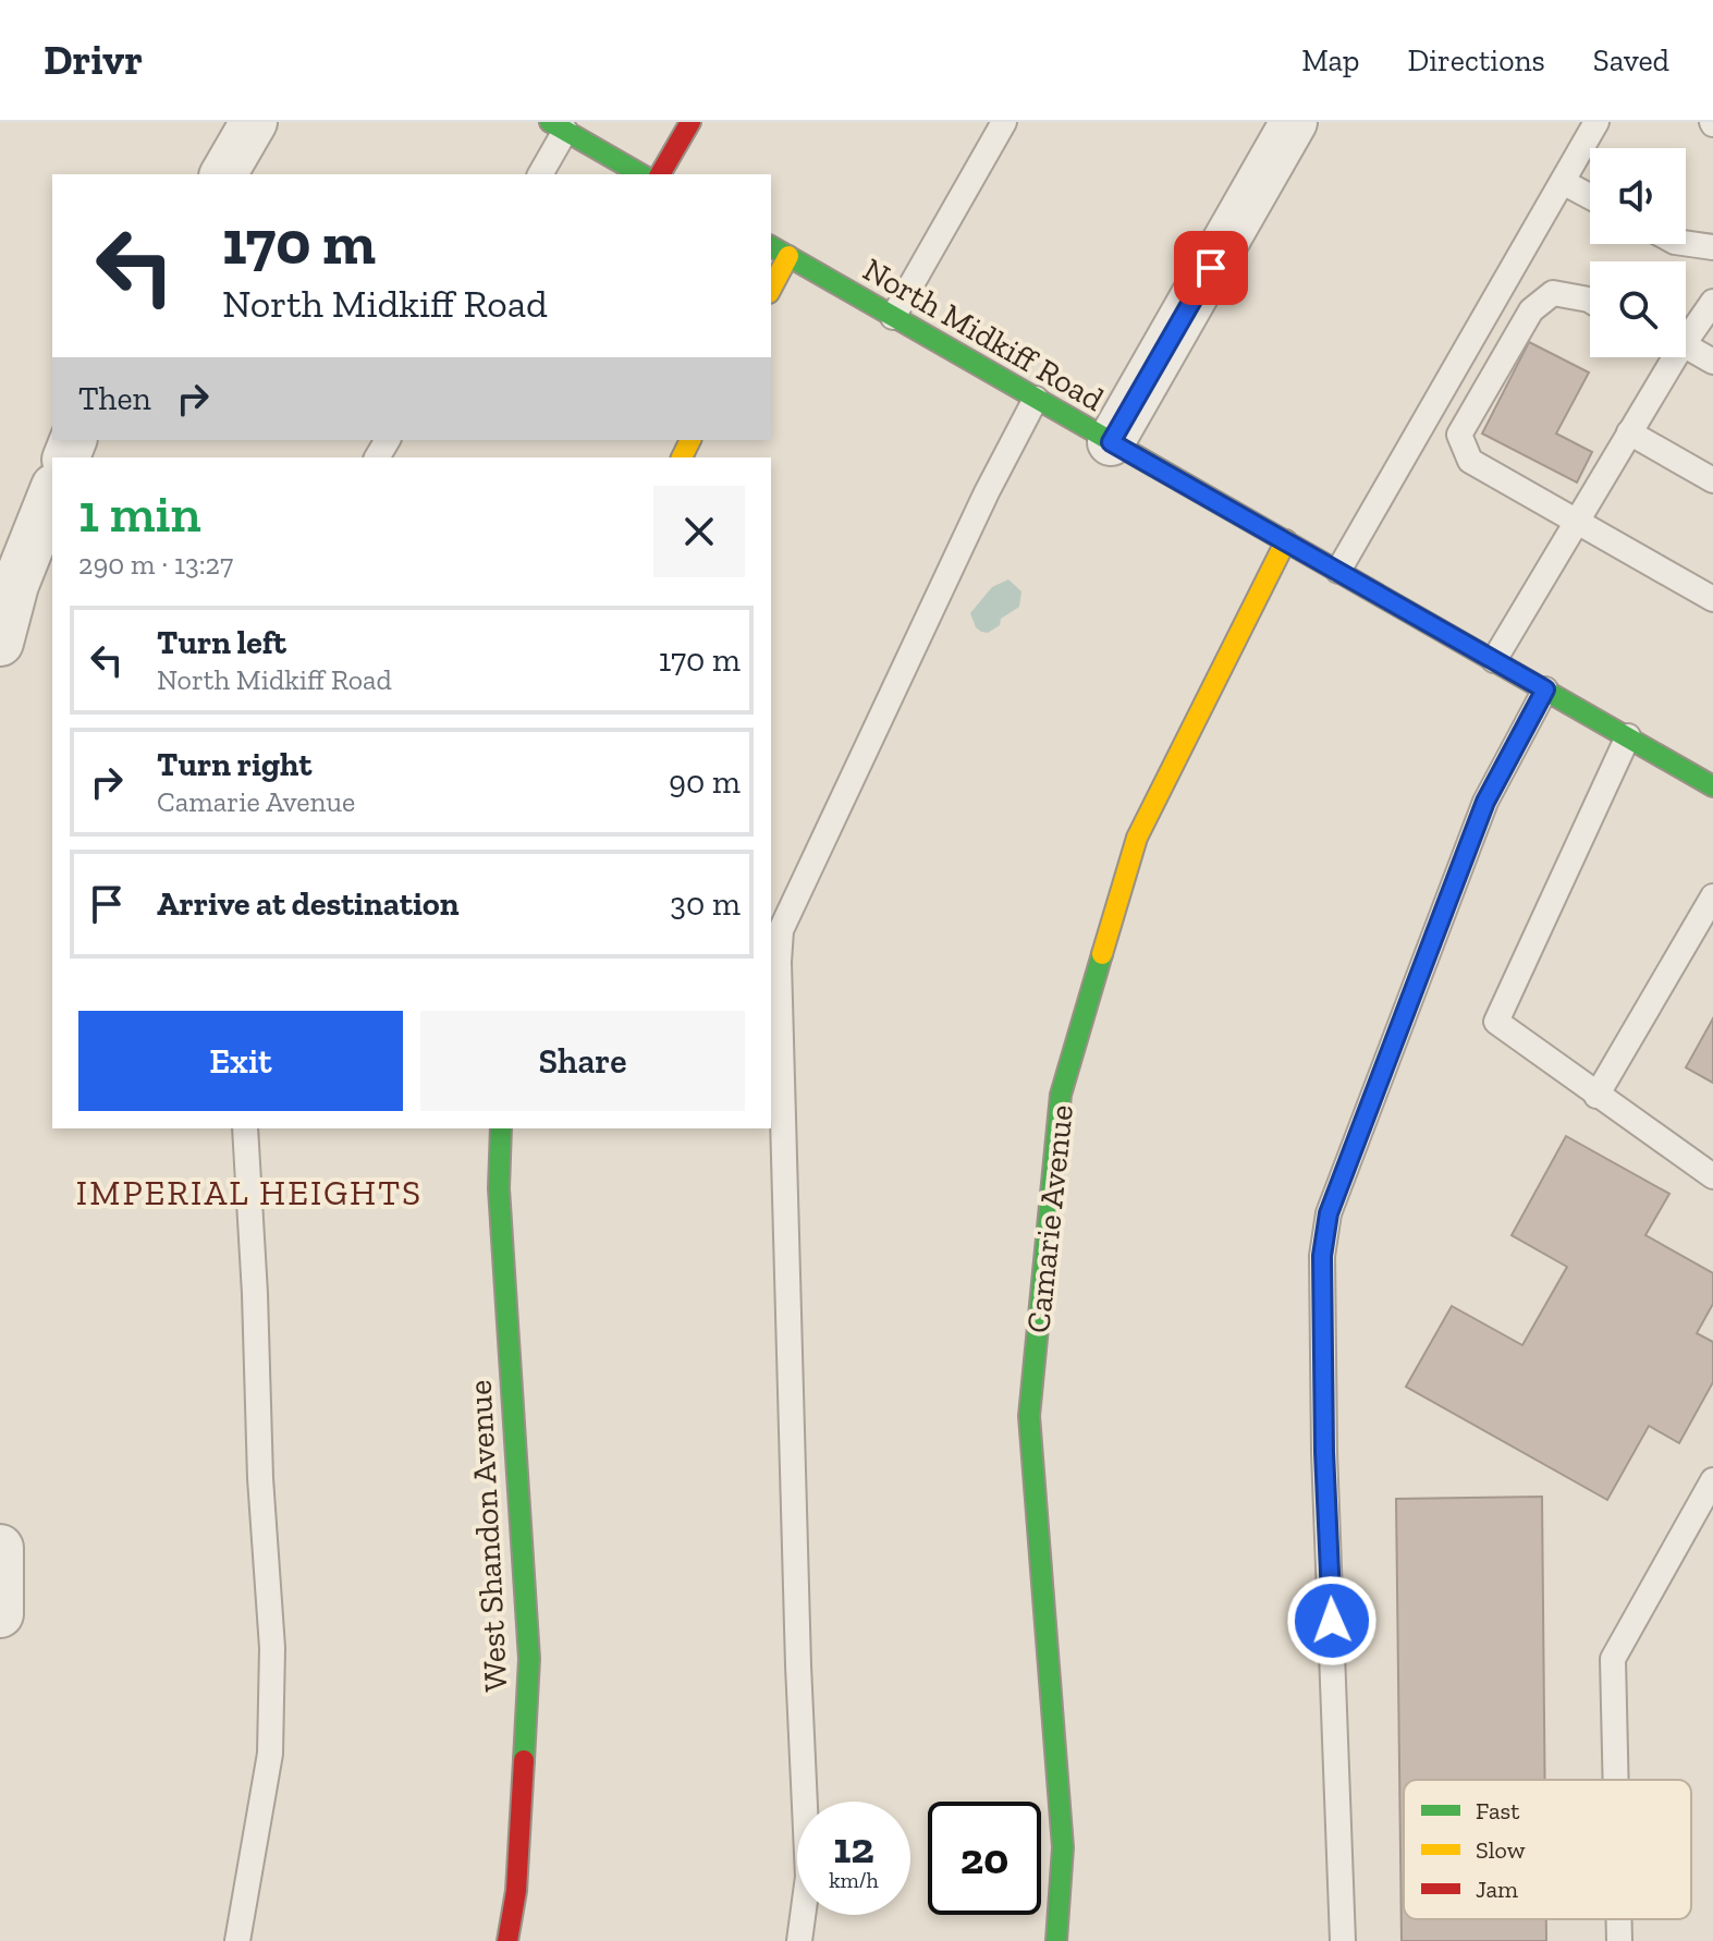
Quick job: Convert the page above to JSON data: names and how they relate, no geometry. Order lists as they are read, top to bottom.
{
  "streets": {
    "street": ["North Midkiff Road", "Camarie Avenue", "West Shandon Avenue"]
  },
  "crossings": [
    ["North Midkiff Road", "Camarie Avenue"]
  ],
  "districts": ["IMPERIAL HEIGHTS"],
  "legend": ["Fast", "Slow", "Jam"],
  "page": {
    "header": "Drivr",
    "nav": ["Map", "Directions", "Saved"],
    "turn": ["170 m", "North Midkiff Road"],
    "then": "Then",
    "heading": ["1 min", "290 m · 13:27"],
    "list": [
      {
        "name": "Turn left",
        "note": "North Midkiff Road",
        "value": "170 m"
      },
      {
        "name": "Turn right",
        "note": "Camarie Avenue",
        "value": "90 m"
      },
      {
        "name": "Arrive at destination",
        "value": "30 m"
      }
    ],
    "buttons": ["Exit", "Share"],
    "speed": "12 km/h",
    "limit": "20"
  }
}
